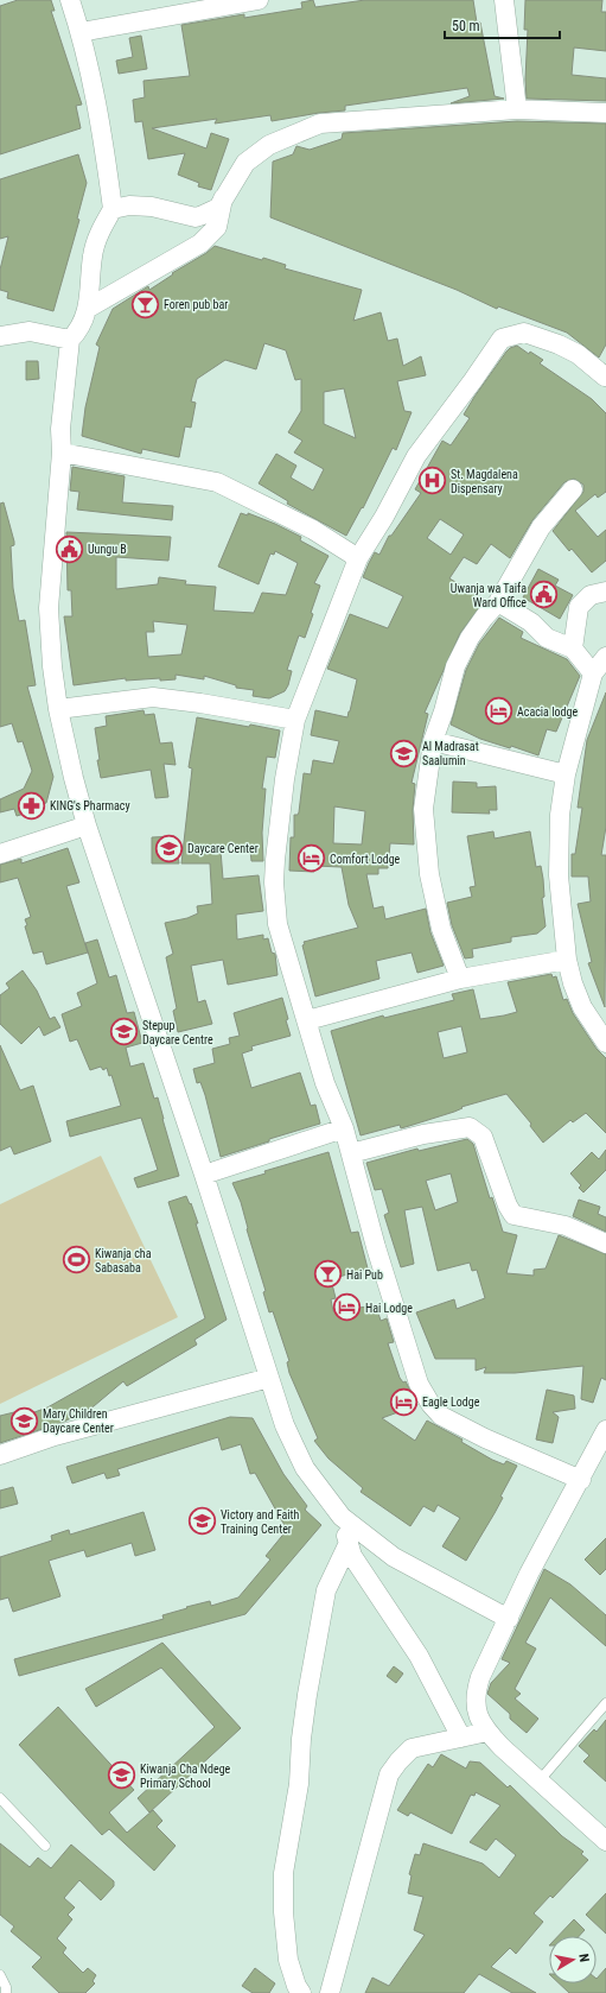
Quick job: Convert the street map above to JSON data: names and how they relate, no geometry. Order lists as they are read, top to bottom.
{
  "places": {
    "bar": ["Foren pub bar", "Hai Pub"],
    "hospital": ["St. Magdalena Dispensary"],
    "public building": ["Uungu B", "Uwanja wa Taifa Ward Office"],
    "hotel": [
      "Acacia lodge",
      "Comfort Lodge",
      "Hai Lodge",
      "Eagle Lodge"
    ],
    "school or university": [
      "Al Madrasat Saalumin",
      "Daycare Center",
      "Stepup Daycare Centre",
      "Mary Children Daycare Center",
      "Victory and Faith Training Center",
      "Kiwanja Cha Ndege Primary School"
    ],
    "pharmacy": ["KING's Pharmacy"],
    "sports": ["Kiwanja cha Sabasaba"]
  },
  "scale_bar": "50 m",
  "north": "right"
}
